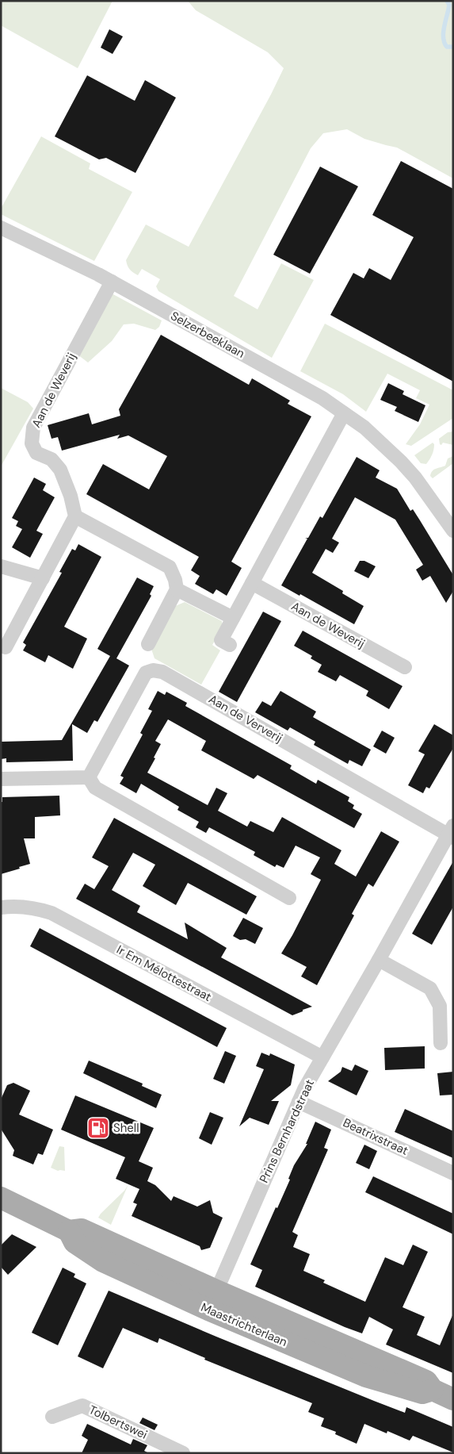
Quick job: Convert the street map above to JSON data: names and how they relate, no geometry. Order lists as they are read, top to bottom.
{
  "streets": {
    "main road": ["Maastrichterlaan"],
    "street": [
      "Selzerbeeklaan",
      "Aan de Weverij",
      "Aan de Ververij",
      "Ir Em Mélottestraat",
      "Prins Bernhardstraat",
      "Beatrixstraat",
      "Tolbertswei"
    ]
  },
  "crossings": [
    ["Selzerbeeklaan", "Aan de Weverij"],
    ["Aan de Ververij", "Prins Bernhardstraat"],
    ["Ir Em Mélottestraat", "Prins Bernhardstraat"],
    ["Prins Bernhardstraat", "Beatrixstraat"],
    ["Prins Bernhardstraat", "Maastrichterlaan"]
  ],
  "places": {
    "fuel station": ["Shell"]
  }
}
